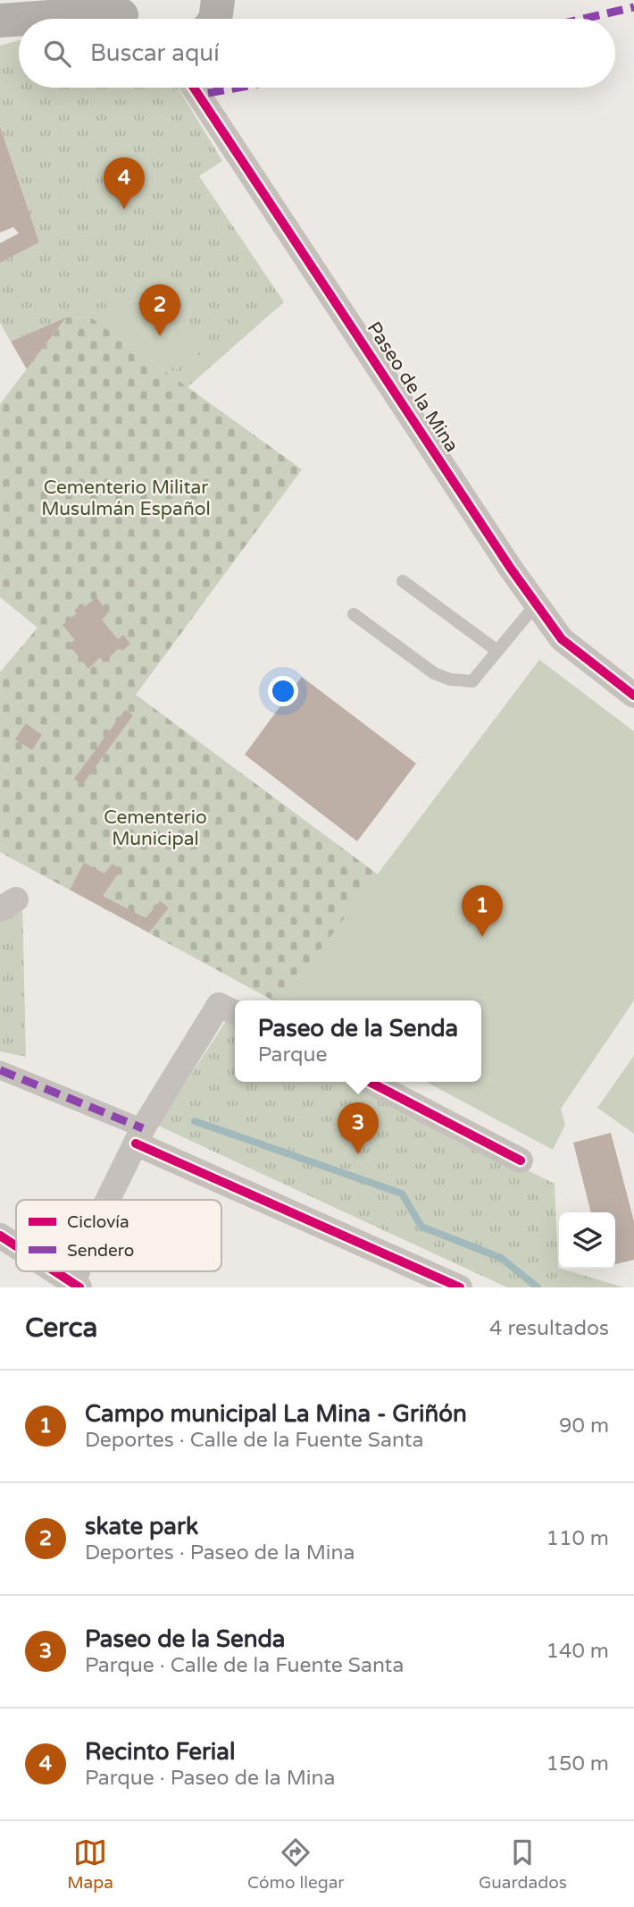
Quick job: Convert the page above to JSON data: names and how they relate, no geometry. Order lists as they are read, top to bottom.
{
  "streets": {
    "street": ["Paseo de la Mina"]
  },
  "parks": ["Cementerio Militar Musulmán Español", "Cementerio Municipal"],
  "legend": ["Ciclovía", "Sendero"],
  "page": {
    "search": "Buscar aquí",
    "pins": [
      "4",
      "2",
      "1",
      "3"
    ],
    "popup": ["Paseo de la Senda", "Parque"],
    "heading": ["Cerca", "4 resultados"],
    "list": [
      {
        "mark": "1",
        "name": "Campo municipal La Mina - Griñón",
        "note": "Deportes · Calle de la Fuente Santa",
        "value": "90 m"
      },
      {
        "mark": "2",
        "name": "skate park",
        "note": "Deportes · Paseo de la Mina",
        "value": "110 m"
      },
      {
        "mark": "3",
        "name": "Paseo de la Senda",
        "note": "Parque · Calle de la Fuente Santa",
        "value": "140 m"
      },
      {
        "mark": "4",
        "name": "Recinto Ferial",
        "note": "Parque · Paseo de la Mina",
        "value": "150 m"
      }
    ],
    "nav": ["Mapa", "Cómo llegar", "Guardados"]
  }
}
